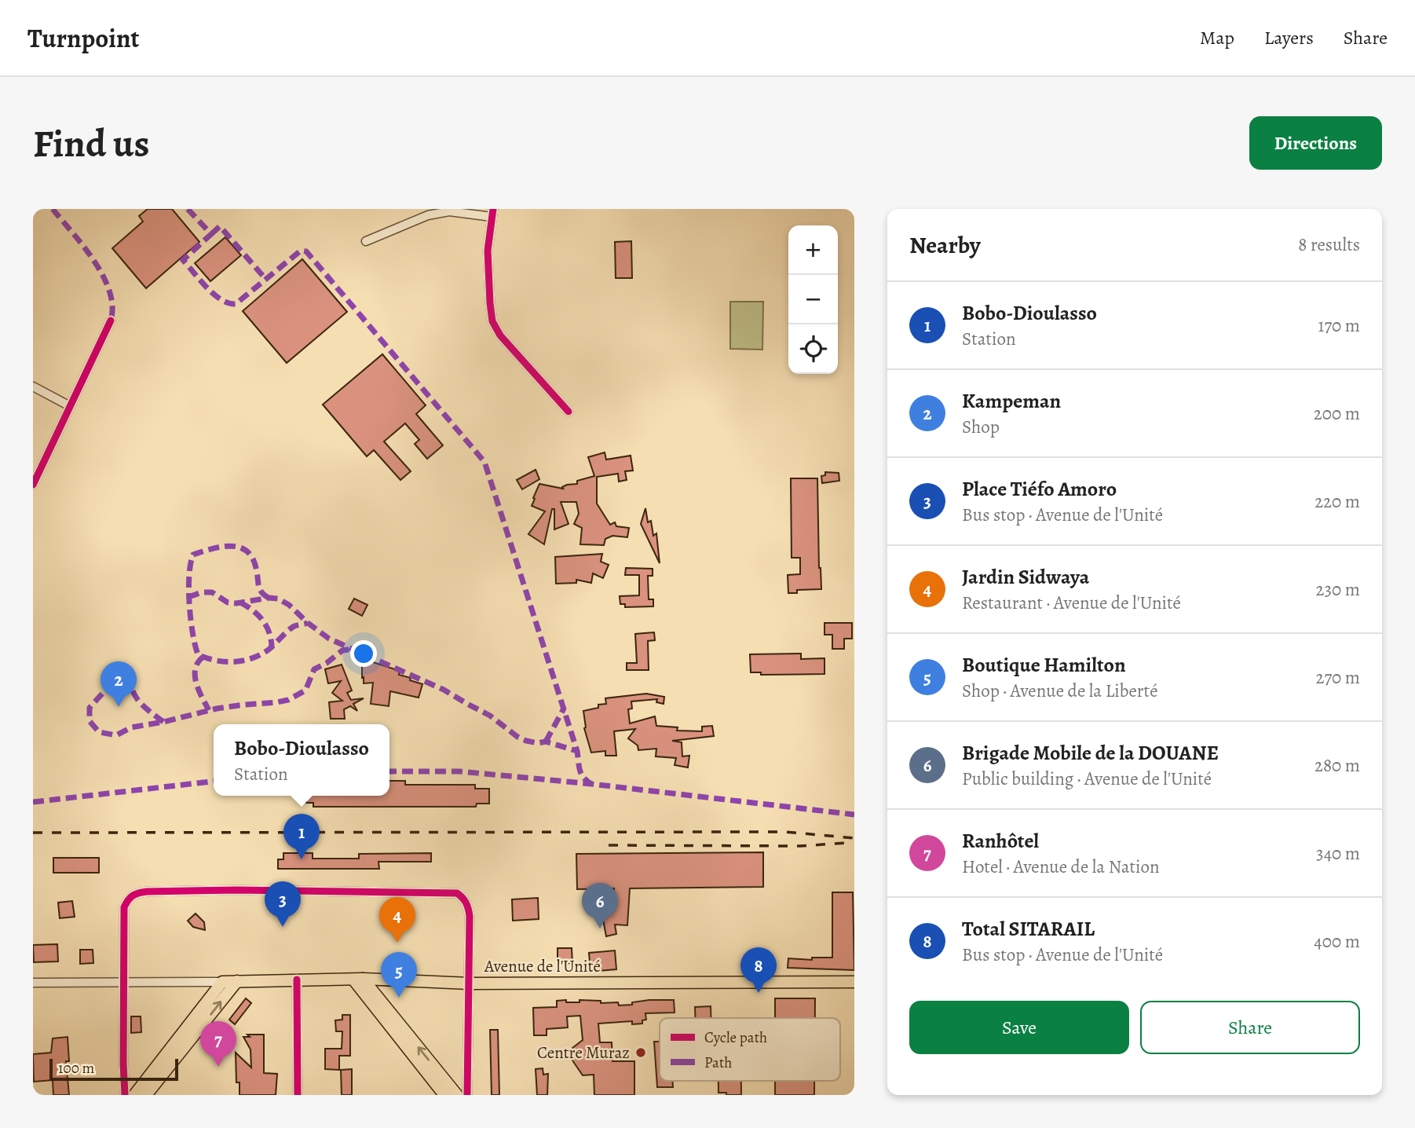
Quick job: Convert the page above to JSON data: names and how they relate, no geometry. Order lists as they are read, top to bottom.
{
  "streets": {
    "main road": ["Avenue de l'Unité"]
  },
  "places": ["Centre Muraz"],
  "legend": ["Cycle path", "Path"],
  "scale_bar": "100 m",
  "page": {
    "header": "Turnpoint",
    "nav": ["Map", "Layers", "Share"],
    "buttons": [
      "Directions",
      ["Save", "Share"]
    ],
    "title": "Find us",
    "heading": ["Nearby", "8 results"],
    "map_buttons": ["+", "−"],
    "list": [
      {
        "mark": "1",
        "name": "Bobo-Dioulasso",
        "note": "Station",
        "value": "170 m"
      },
      {
        "mark": "2",
        "name": "Kampeman",
        "note": "Shop",
        "value": "200 m"
      },
      {
        "mark": "3",
        "name": "Place Tiéfo Amoro",
        "note": "Bus stop · Avenue de l'Unité",
        "value": "220 m"
      },
      {
        "mark": "4",
        "name": "Jardin Sidwaya",
        "note": "Restaurant · Avenue de l'Unité",
        "value": "230 m"
      },
      {
        "mark": "5",
        "name": "Boutique Hamilton",
        "note": "Shop · Avenue de la Liberté",
        "value": "270 m"
      },
      {
        "mark": "6",
        "name": "Brigade Mobile de la DOUANE",
        "note": "Public building · Avenue de l'Unité",
        "value": "280 m"
      },
      {
        "mark": "7",
        "name": "Ranhôtel",
        "note": "Hotel · Avenue de la Nation",
        "value": "340 m"
      },
      {
        "mark": "8",
        "name": "Total SITARAIL",
        "note": "Bus stop · Avenue de l'Unité",
        "value": "400 m"
      }
    ],
    "pins": [
      "2",
      "1",
      "3",
      "6",
      "4",
      "8",
      "5",
      "7"
    ],
    "popup": ["Bobo-Dioulasso", "Station"],
    "scale": "100 m"
  }
}
